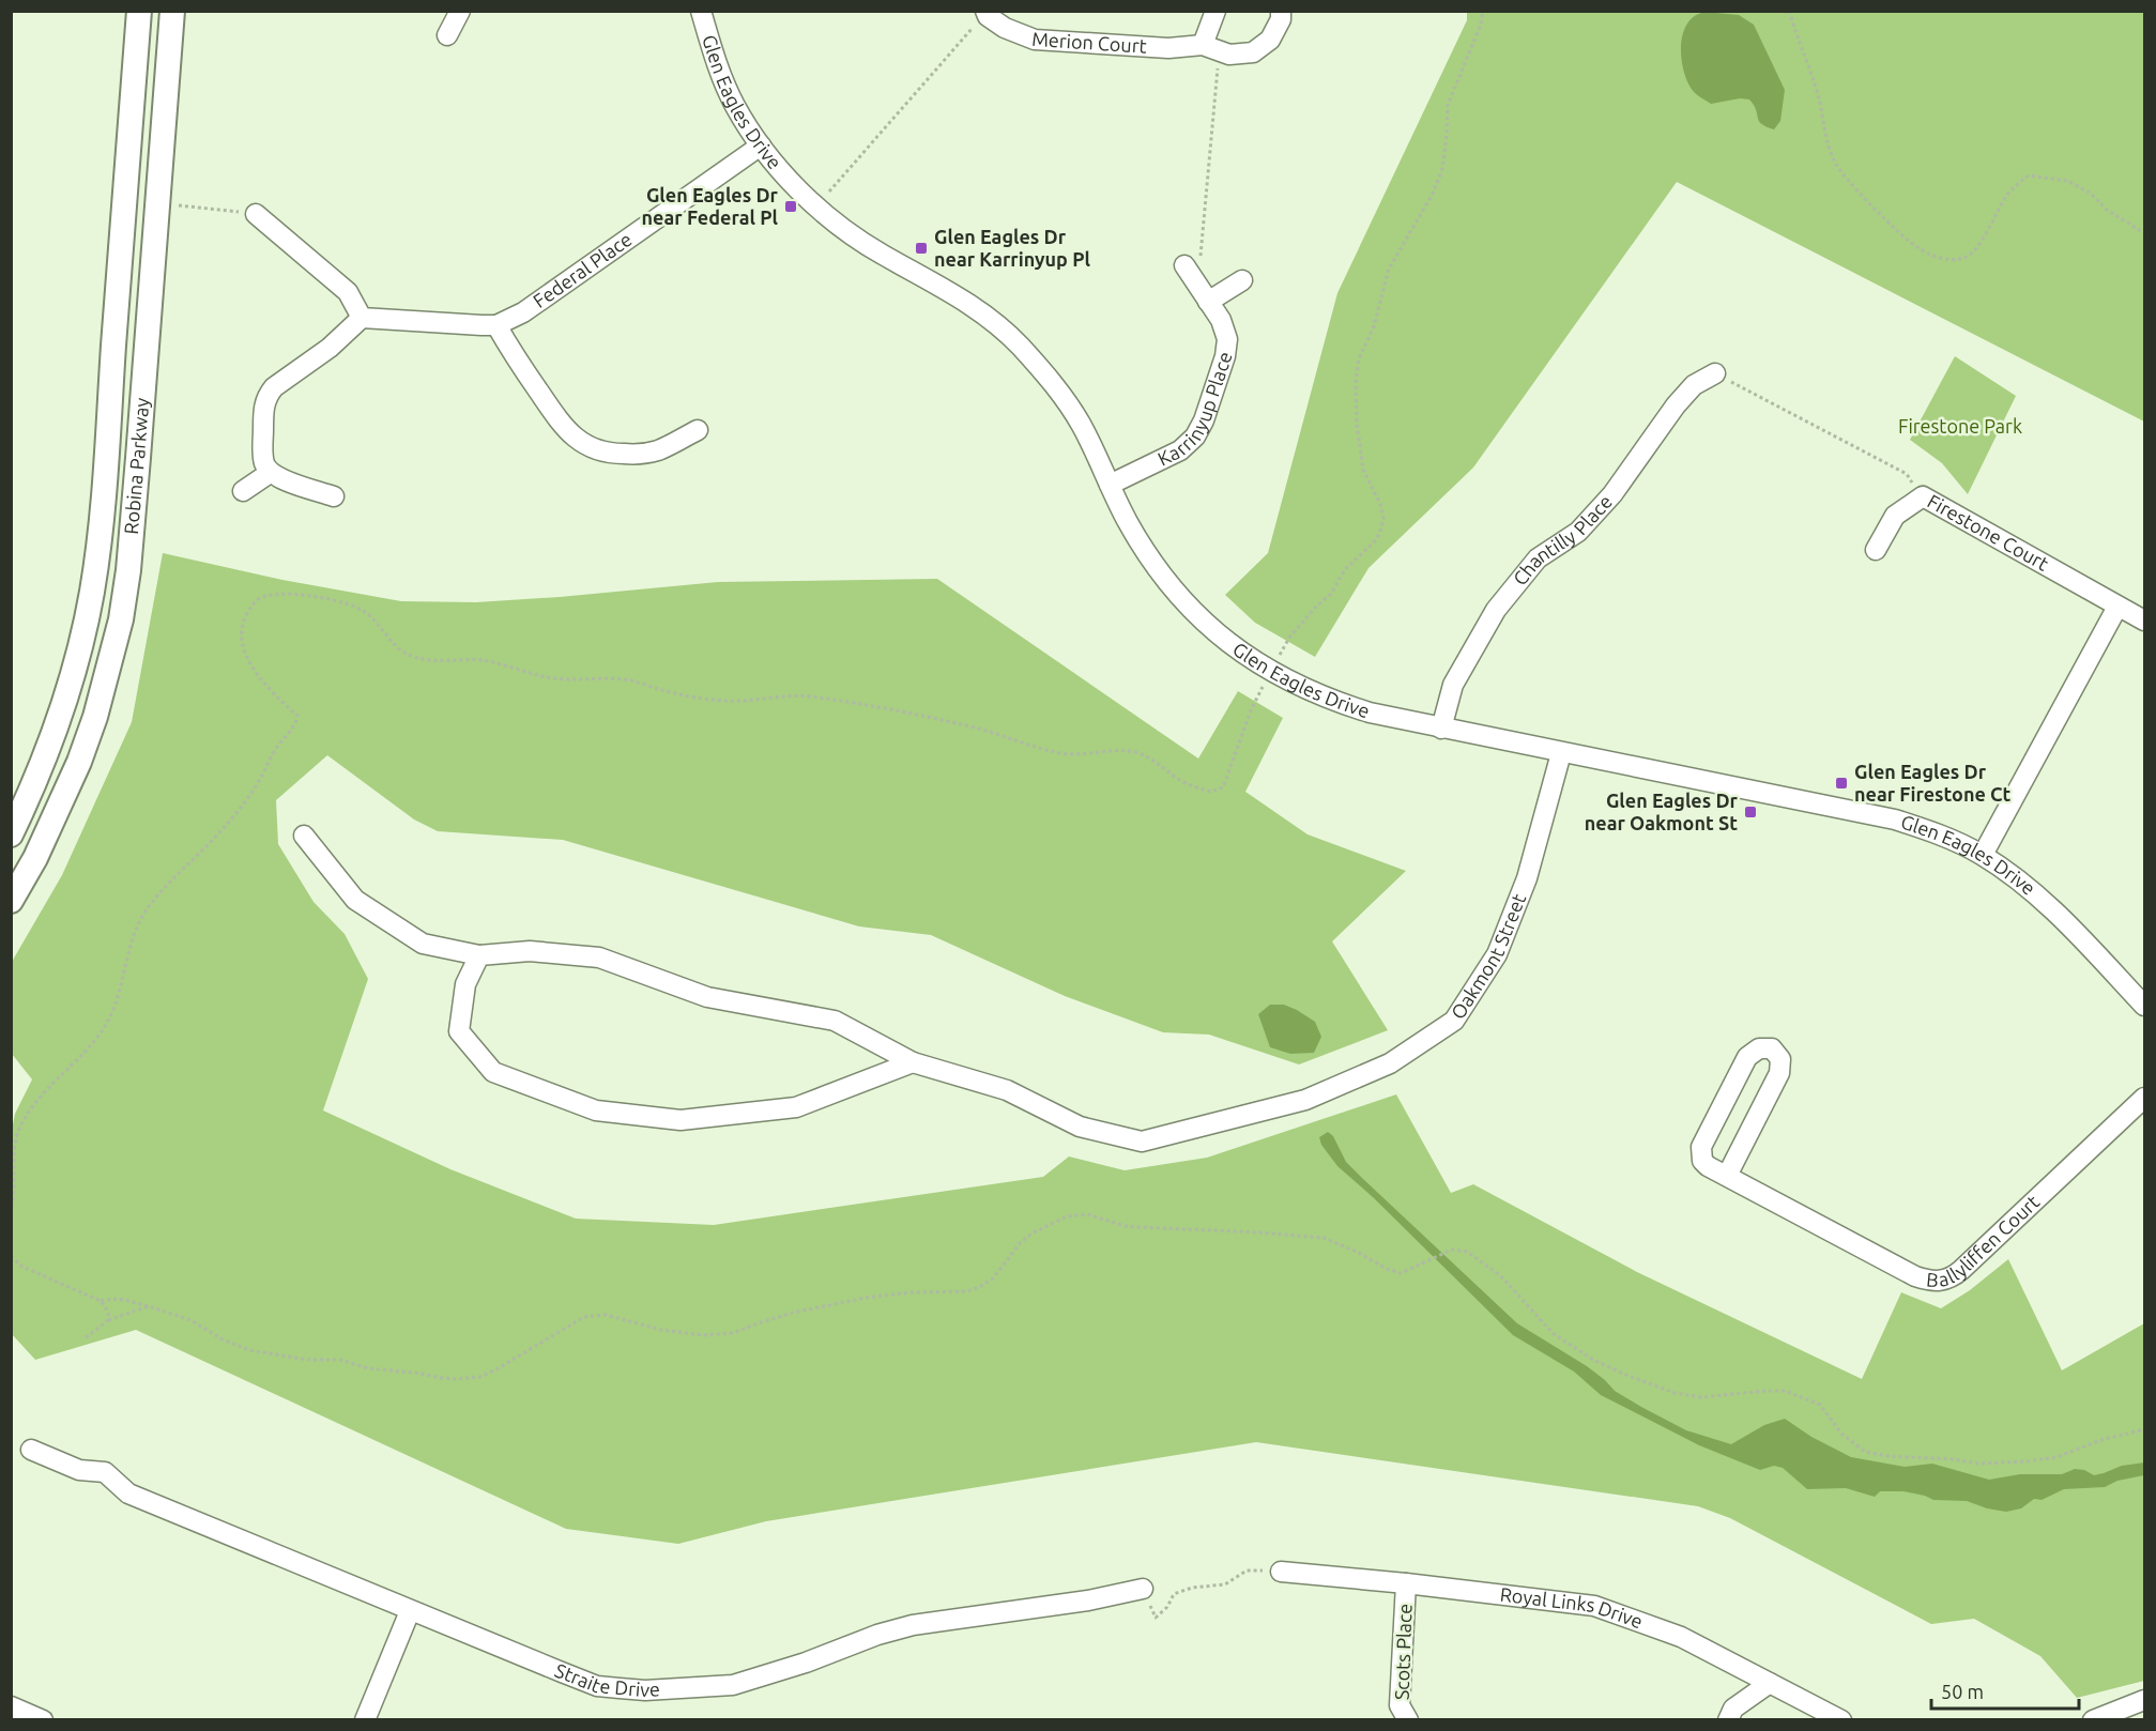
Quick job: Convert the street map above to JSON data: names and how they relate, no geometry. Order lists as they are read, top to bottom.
{
  "streets": {
    "main road": ["Robina Parkway"],
    "street": [
      "Merion Court",
      "Glen Eagles Drive",
      "Federal Place",
      "Karrinyup Place",
      "Firestone Court",
      "Chantilly Place",
      "Oakmont Street",
      "Ballyliffen Court",
      "Royal Links Drive",
      "Scots Place",
      "Straite Drive"
    ]
  },
  "crossings": [
    ["Glen Eagles Drive", "Federal Place"],
    ["Glen Eagles Drive", "Karrinyup Place"],
    ["Glen Eagles Drive", "Chantilly Place"],
    ["Glen Eagles Drive", "Oakmont Street"],
    ["Royal Links Drive", "Scots Place"]
  ],
  "parks": ["Firestone Park"],
  "places": {
    "transit": [
      "Glen Eagles Dr near Federal Pl",
      "Glen Eagles Dr near Karrinyup Pl",
      "Glen Eagles Dr near Firestone Ct",
      "Glen Eagles Dr near Oakmont St"
    ]
  },
  "scale_bar": "50 m"
}
